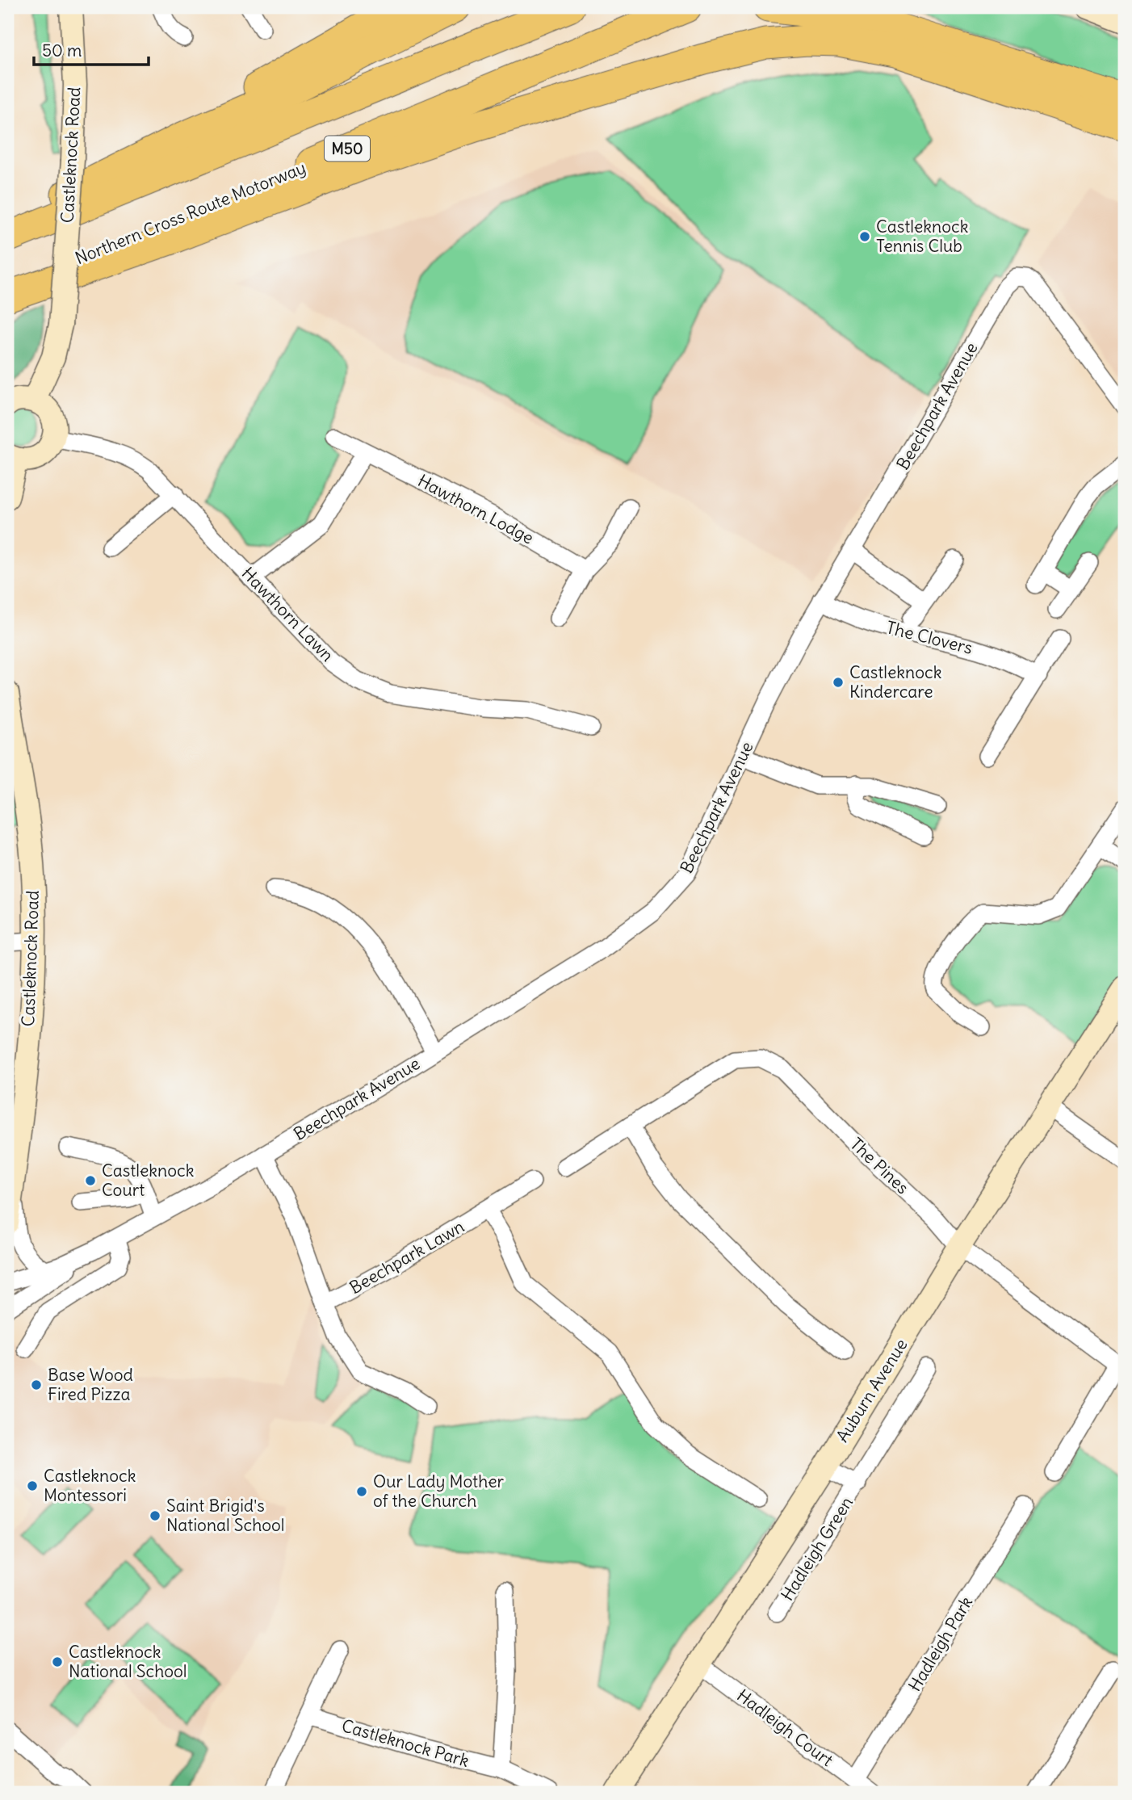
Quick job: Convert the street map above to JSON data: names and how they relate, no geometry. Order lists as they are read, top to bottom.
{
  "streets": {
    "highway": ["M50", "Northern Cross Route Motorway"],
    "main road": ["Castleknock Road", "Auburn Avenue"],
    "street": [
      "Beechpark Avenue",
      "Hawthorn Lodge",
      "Hawthorn Lawn",
      "The Clovers",
      "The Pines",
      "Beechpark Lawn",
      "Hadleigh Green",
      "Hadleigh Park",
      "Hadleigh Court",
      "Castleknock Park"
    ]
  },
  "crossings": [
    ["Beechpark Avenue", "The Clovers"],
    ["The Pines", "Auburn Avenue"],
    ["Auburn Avenue", "Hadleigh Green"],
    ["Auburn Avenue", "Hadleigh Court"],
    ["Hadleigh Park", "Hadleigh Court"]
  ],
  "places": [
    "Castleknock Tennis Club",
    "Castleknock Kindercare",
    "Castleknock Court",
    "Base Wood Fired Pizza",
    "Castleknock Montessori",
    "Our Lady Mother of the Church",
    "Saint Brigid's National School",
    "Castleknock National School"
  ],
  "scale_bar": "50 m"
}
